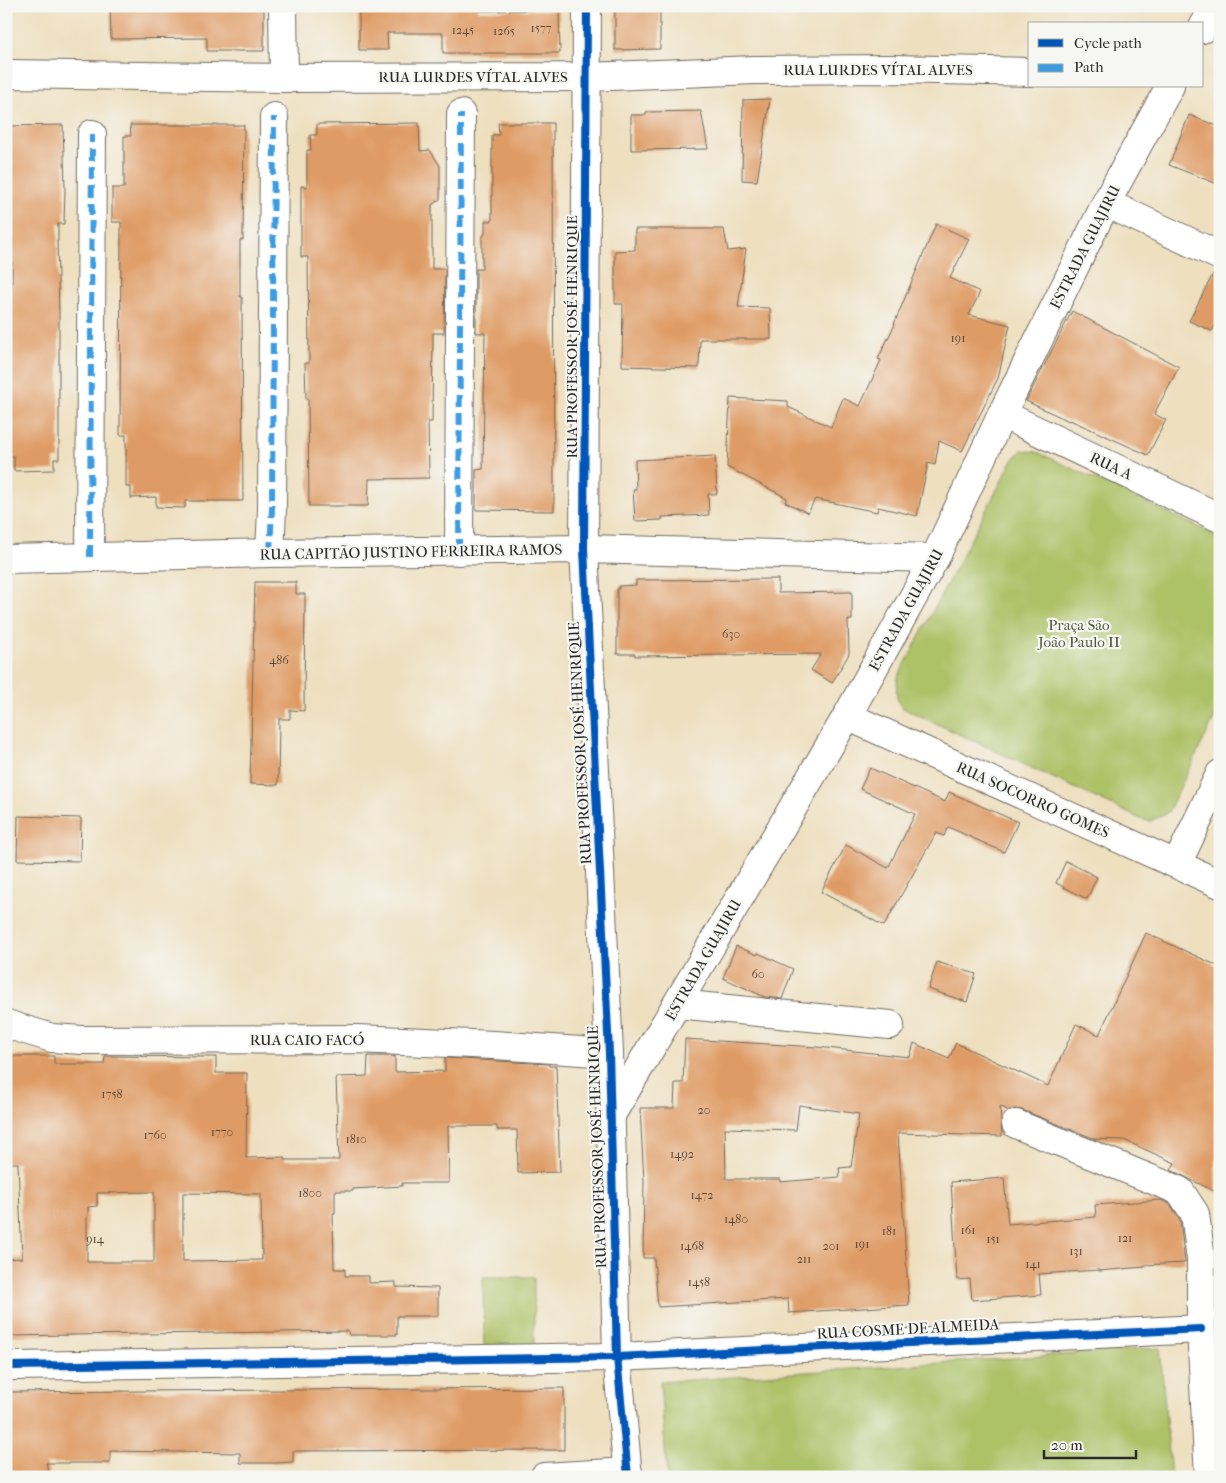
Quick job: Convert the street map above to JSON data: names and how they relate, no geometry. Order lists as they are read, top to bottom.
{
  "streets": {
    "street": [
      "RUA LURDES VÍTAL ALVES",
      "ESTRADA GUAJIRU",
      "RUA PROFESSOR JOSÉ HENRIQUE",
      "RUA A",
      "RUA CAPITÃO JUSTINO FERREIRA RAMOS",
      "RUA SOCORRO GOMES",
      "RUA CAIO FACÓ",
      "RUA COSME DE ALMEIDA"
    ]
  },
  "crossings": [
    ["RUA LURDES VÍTAL ALVES", "RUA PROFESSOR JOSÉ HENRIQUE"],
    ["ESTRADA GUAJIRU", "RUA PROFESSOR JOSÉ HENRIQUE"],
    ["ESTRADA GUAJIRU", "RUA A"],
    ["ESTRADA GUAJIRU", "RUA CAPITÃO JUSTINO FERREIRA RAMOS"],
    ["ESTRADA GUAJIRU", "RUA SOCORRO GOMES"],
    ["RUA PROFESSOR JOSÉ HENRIQUE", "RUA CAPITÃO JUSTINO FERREIRA RAMOS"],
    ["RUA PROFESSOR JOSÉ HENRIQUE", "RUA CAIO FACÓ"],
    ["RUA PROFESSOR JOSÉ HENRIQUE", "RUA COSME DE ALMEIDA"]
  ],
  "parks": ["Praça São João Paulo II"],
  "house_numbers": [
    "1577",
    "1245",
    "1265",
    "191",
    "630",
    "486",
    "60",
    "1758",
    "20",
    "1770",
    "1760",
    "1810",
    "1492",
    "1800",
    "1472",
    "1480",
    "161",
    "181",
    "121",
    "914",
    "151",
    "191",
    "1468",
    "201",
    "131",
    "211",
    "141",
    "1458"
  ],
  "legend": ["Cycle path", "Path"],
  "scale_bar": "20 m"
}
